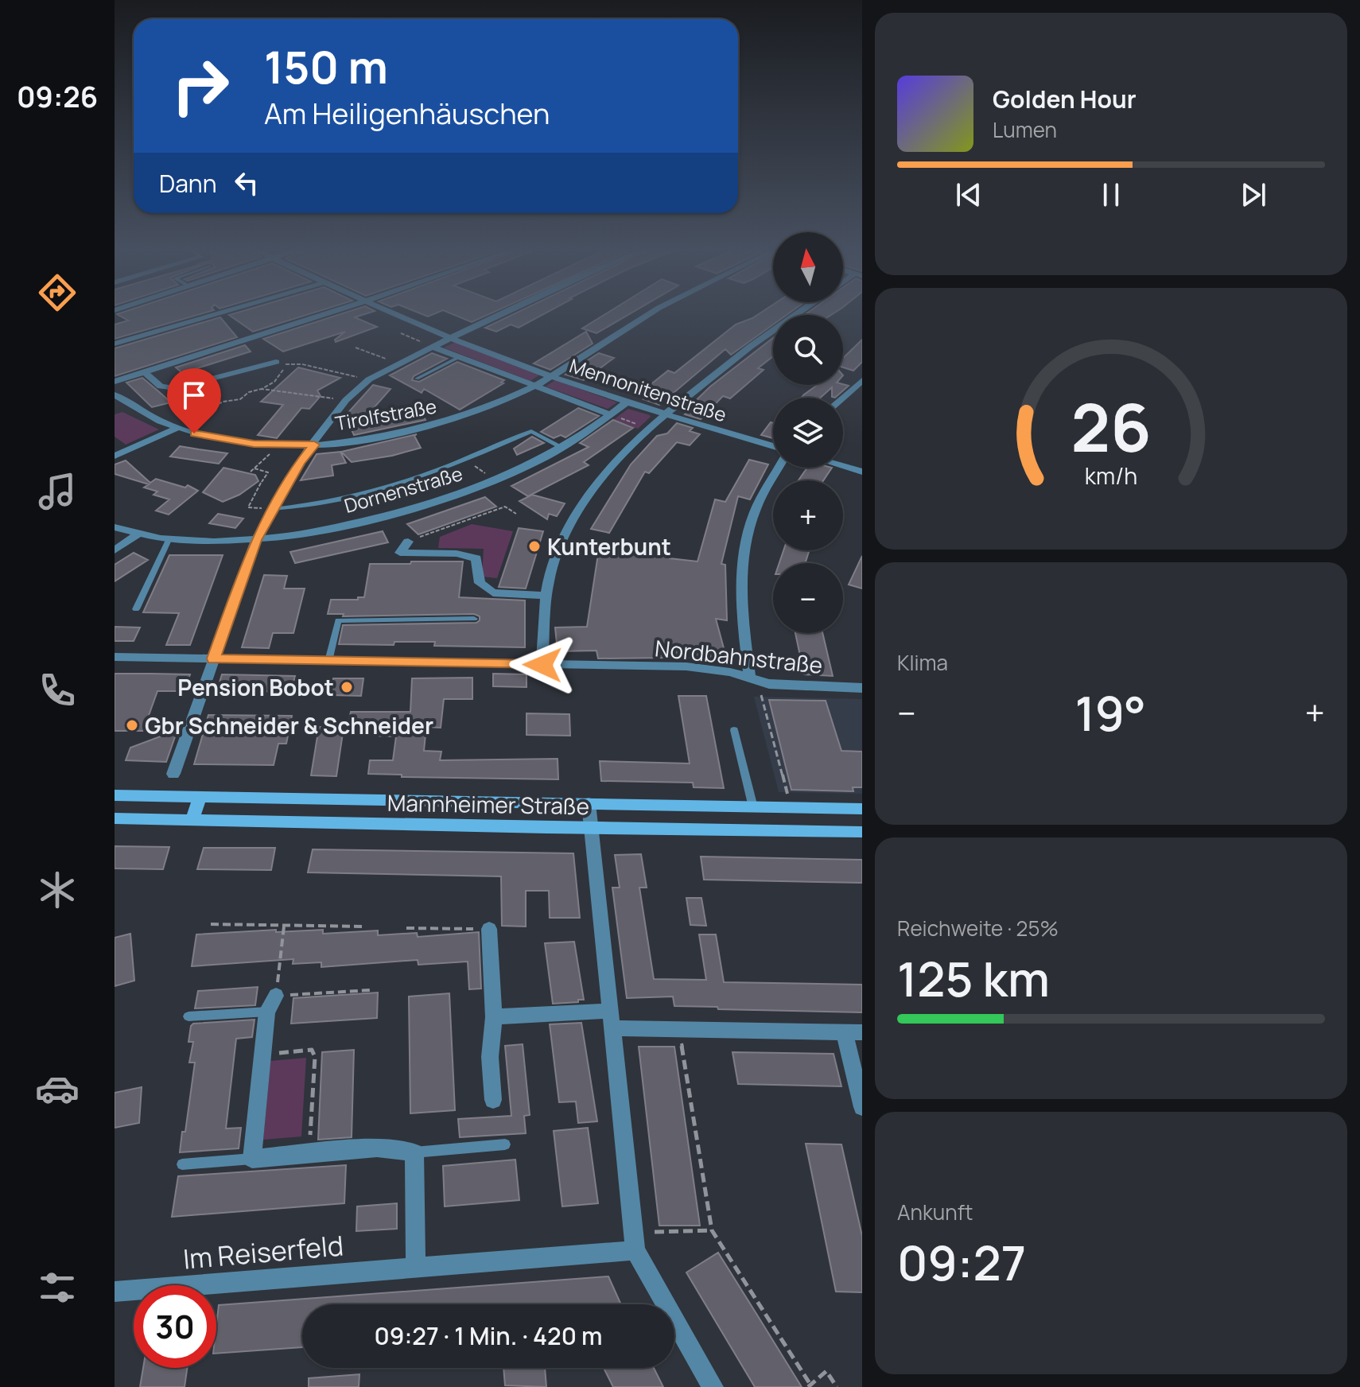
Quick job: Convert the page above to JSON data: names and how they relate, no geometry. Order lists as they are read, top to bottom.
{
  "streets": {
    "main road": ["Mannheimer Straße"],
    "street": [
      "Mennonitenstraße",
      "Tirolfstraße",
      "Dornenstraße",
      "Nordbahnstraße",
      "Im Reiserfeld"
    ]
  },
  "crossings": [
    ["Mennonitenstraße", "Tirolfstraße"],
    ["Mennonitenstraße", "Dornenstraße"]
  ],
  "places": ["Kunterbunt", "Pension Bobot", "Gbr Schneider & Schneider"],
  "north": "top",
  "page": {
    "tabs": "09:26",
    "turn": ["150 m", "Am Heiligenhäuschen"],
    "song": ["Golden Hour", "Lumen"],
    "then": "Dann",
    "map_buttons": ["+", "−"],
    "tile": [
      "Klima",
      ["Reichweite · 25%", "125 km"],
      ["Ankunft", "09:27"]
    ],
    "heat": ["−", "19°", "+"],
    "limit": "30",
    "trip": "09:27 · 1 Min. · 420 m",
    "gauge": ["26", "km/h"]
  }
}
